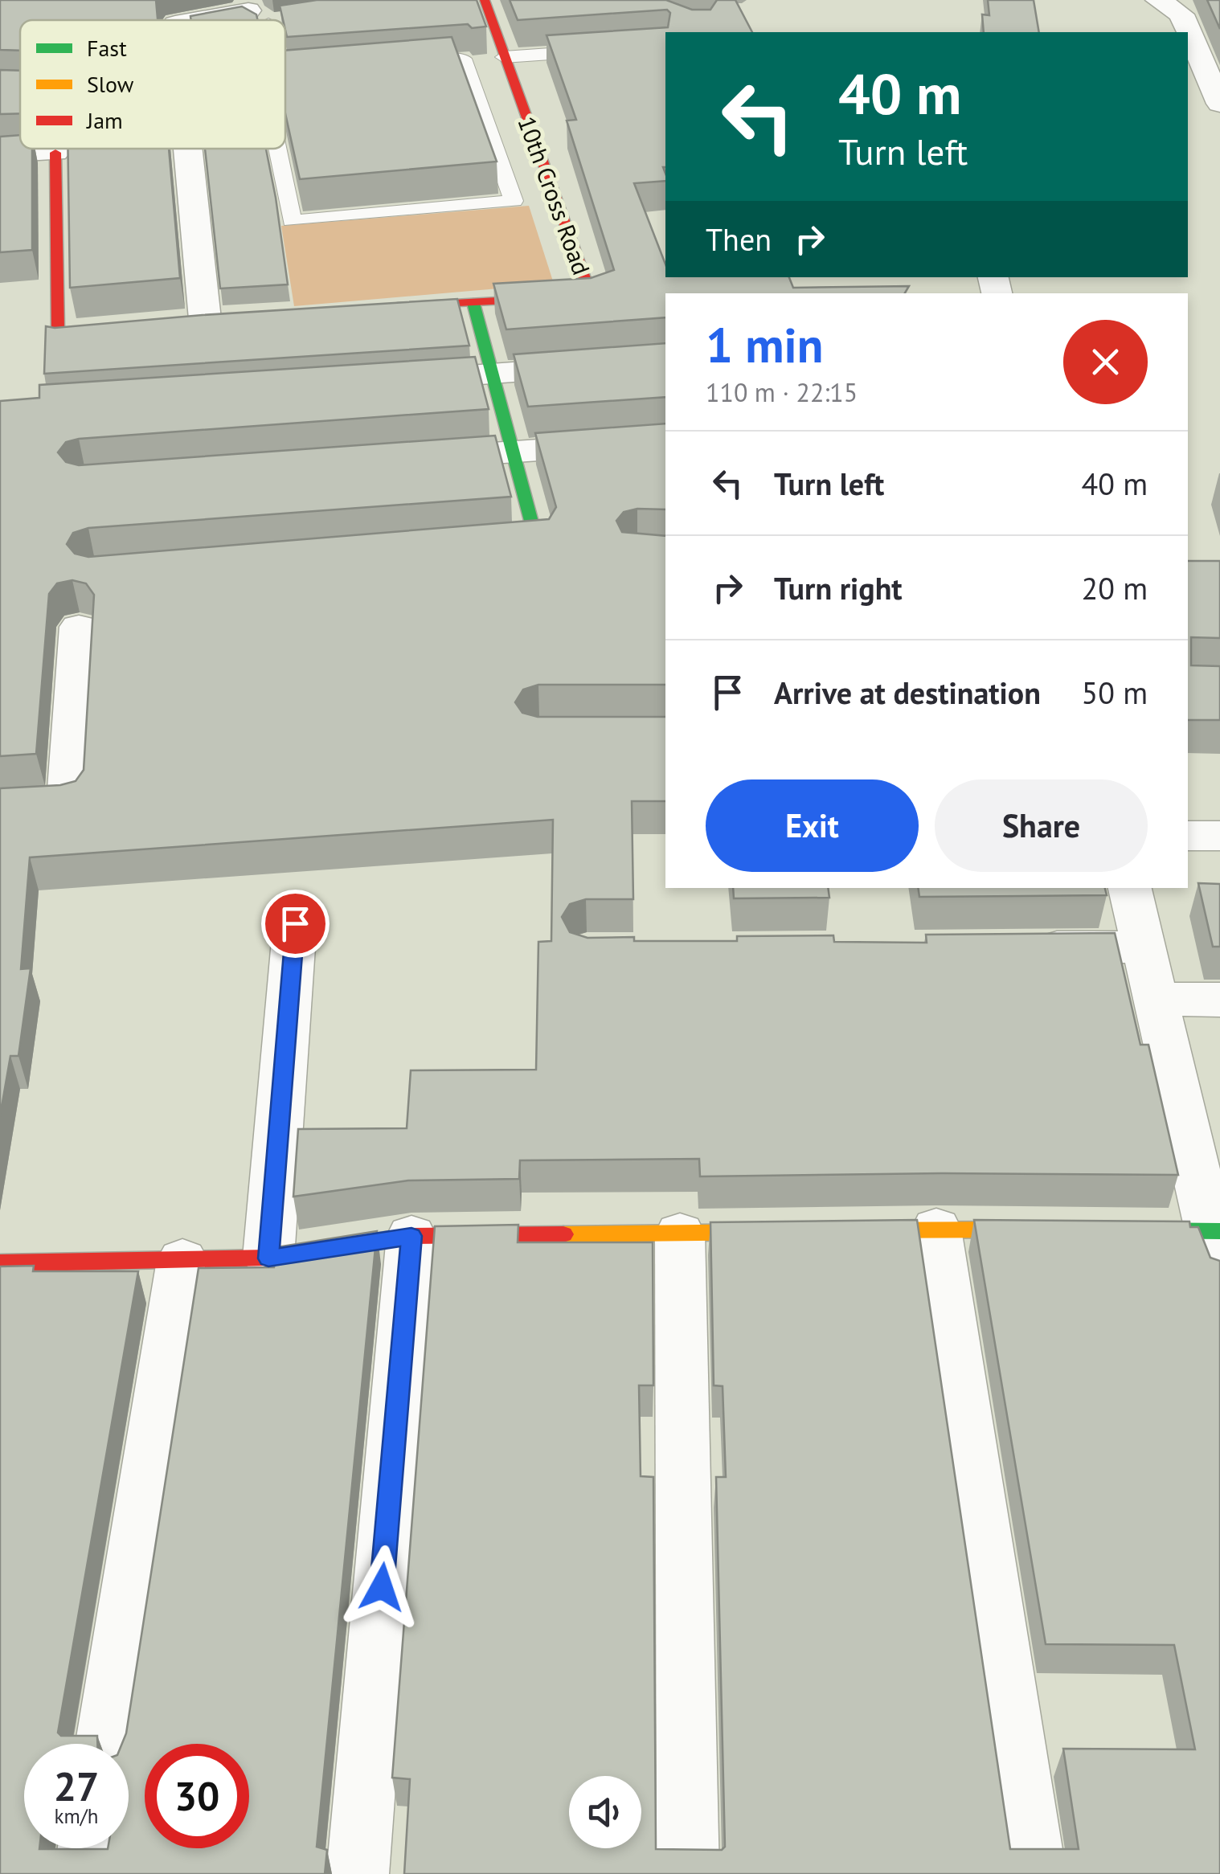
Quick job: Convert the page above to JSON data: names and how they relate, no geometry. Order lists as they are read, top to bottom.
{
  "streets": {
    "street": ["10th Cross Road"]
  },
  "legend": ["Fast", "Slow", "Jam"],
  "page": {
    "turn": ["40 m", "Turn left"],
    "then": "Then",
    "heading": ["1 min", "110 m · 22:15"],
    "list": [
      {
        "name": "Turn left",
        "value": "40 m"
      },
      {
        "name": "Turn right",
        "value": "20 m"
      },
      {
        "name": "Arrive at destination",
        "value": "50 m"
      }
    ],
    "buttons": ["Exit", "Share"],
    "speed": "27 km/h",
    "limit": "30"
  }
}
